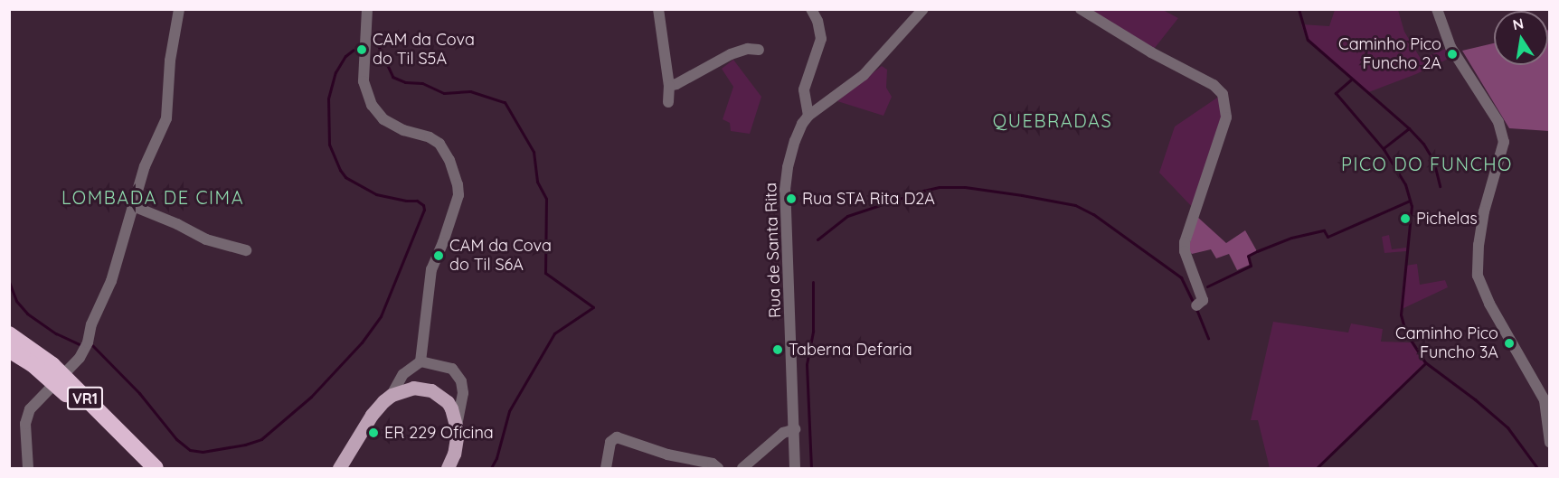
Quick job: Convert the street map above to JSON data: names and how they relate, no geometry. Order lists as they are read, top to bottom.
{
  "streets": {
    "highway": ["VR1"],
    "street": ["Rua de Santa Rita"]
  },
  "districts": ["QUEBRADAS", "PICO DO FUNCHO", "LOMBADA DE CIMA"],
  "places": [
    "CAM da Cova do Til S5A",
    "Caminho Pico Funcho 2A",
    "Rua STA Rita D2A",
    "Pichelas",
    "CAM da Cova do Til S6A",
    "Caminho Pico Funcho 3A",
    "Taberna Defaria",
    "ER 229 Oficina"
  ],
  "north": "top"
}
